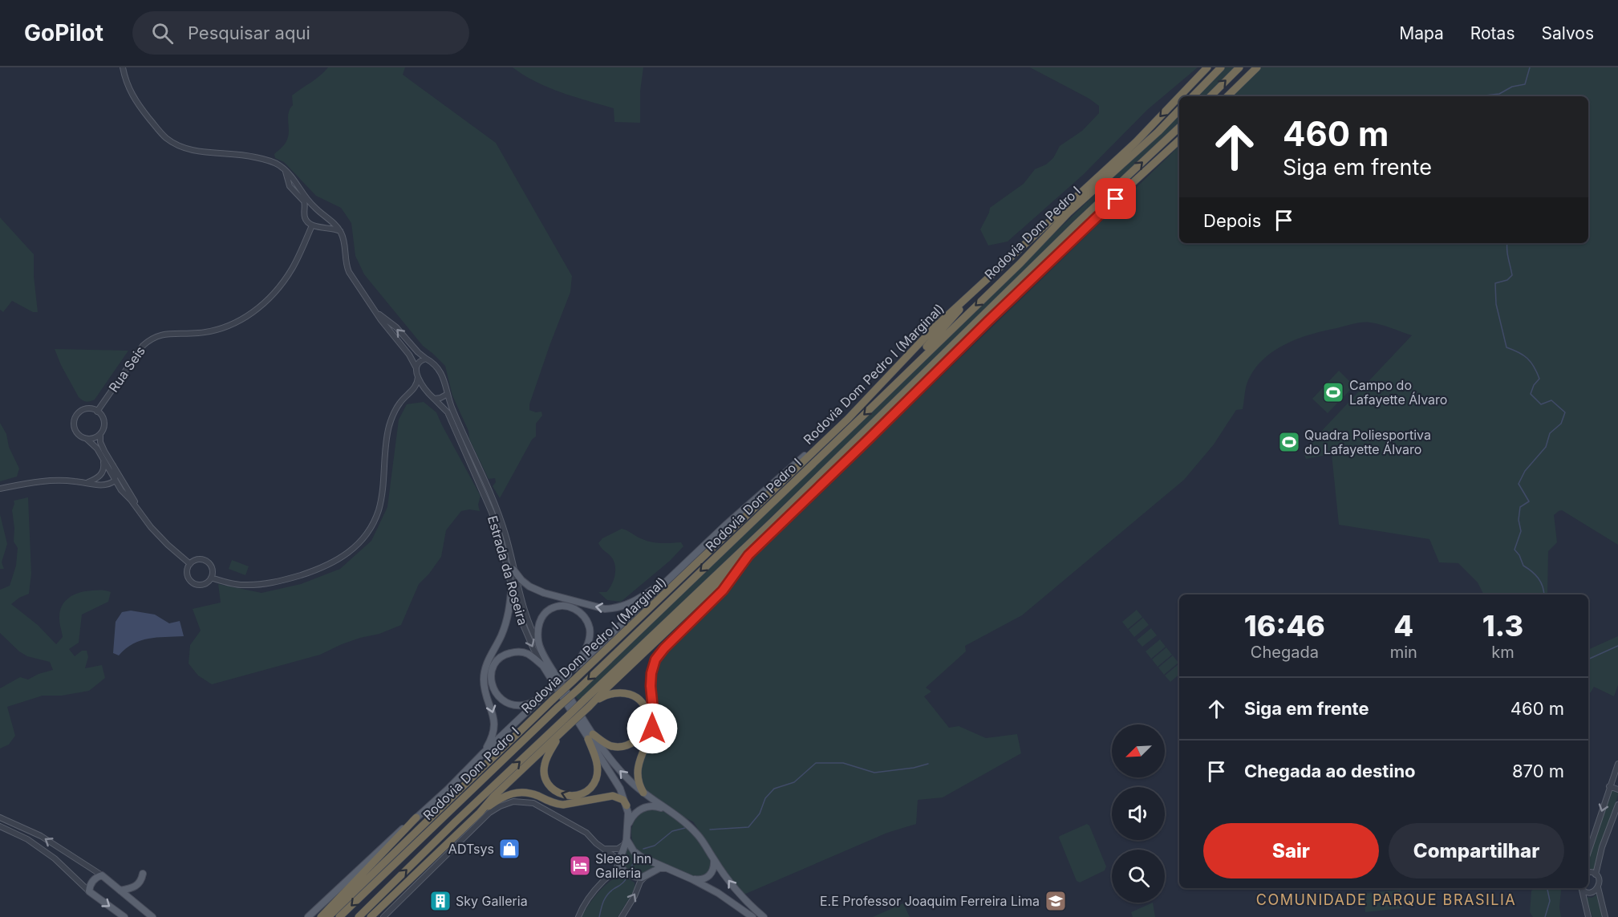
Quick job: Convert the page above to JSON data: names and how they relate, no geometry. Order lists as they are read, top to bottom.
{
  "streets": {
    "highway": ["Rodovia Dom Pedro I", "Rodovia Dom Pedro I (Marginal)"],
    "street": ["Rua Seis", "Estrada da Roseira"]
  },
  "districts": ["COMUNIDADE PARQUE BRASILIA"],
  "places": {
    "sports": ["Campo do Lafayette Álvaro", "Quadra Poliesportiva do Lafayette Álvaro"],
    "shop": ["ADTsys"],
    "hotel": ["Sleep Inn Galleria"],
    "building": ["Sky Galleria"],
    "school or university": ["E.E Professor Joaquim Ferreira Lima"]
  },
  "north": "bottom left",
  "page": {
    "header": "GoPilot",
    "search": "Pesquisar aqui",
    "nav": ["Mapa", "Rotas", "Salvos"],
    "turn": ["460 m", "Siga em frente"],
    "then": "Depois",
    "eta": [
      "16:46",
      "Chegada",
      "4",
      "min",
      "1.3",
      "km"
    ],
    "list": [
      {
        "name": "Siga em frente",
        "value": "460 m"
      },
      {
        "name": "Chegada ao destino",
        "value": "870 m"
      }
    ],
    "buttons": ["Sair", "Compartilhar"]
  }
}
